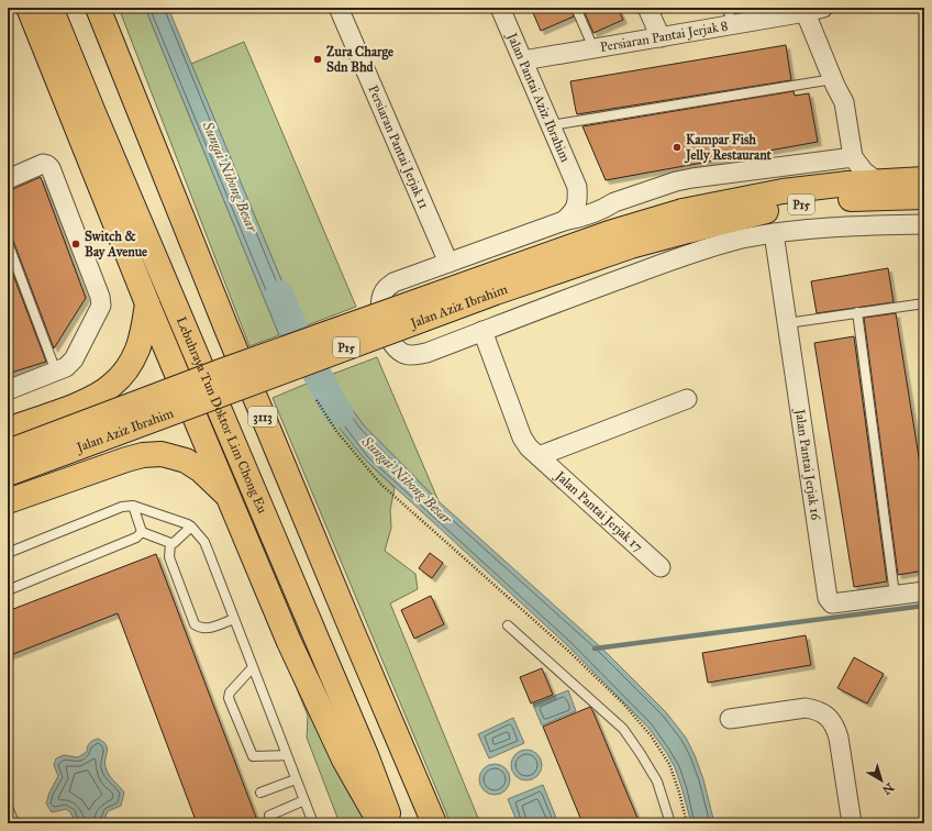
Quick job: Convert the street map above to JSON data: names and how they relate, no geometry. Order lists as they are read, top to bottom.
{
  "streets": {
    "main road": [
      "P15",
      "Jalan Aziz Ibrahim",
      "Lebuhraya Tun Doktor Lim Chong Eu",
      "3113"
    ],
    "street": [
      "Persiaran Pantai Jerjak 8",
      "Jalan Pantai Aziz Ibrahim",
      "Persiaran Pantai Jerjak 11",
      "Jalan Pantai Jerjak 16",
      "Jalan Pantai Jerjak 17"
    ]
  },
  "crossings": [
    ["Persiaran Pantai Jerjak 8", "Jalan Pantai Aziz Ibrahim"]
  ],
  "water": ["Sungai Nibong Besar"],
  "places": ["Zura Charge Sdn Bhd", "Kampar Fish Jelly Restaurant", "Switch & Bay Avenue"],
  "north": "bottom right"
}
